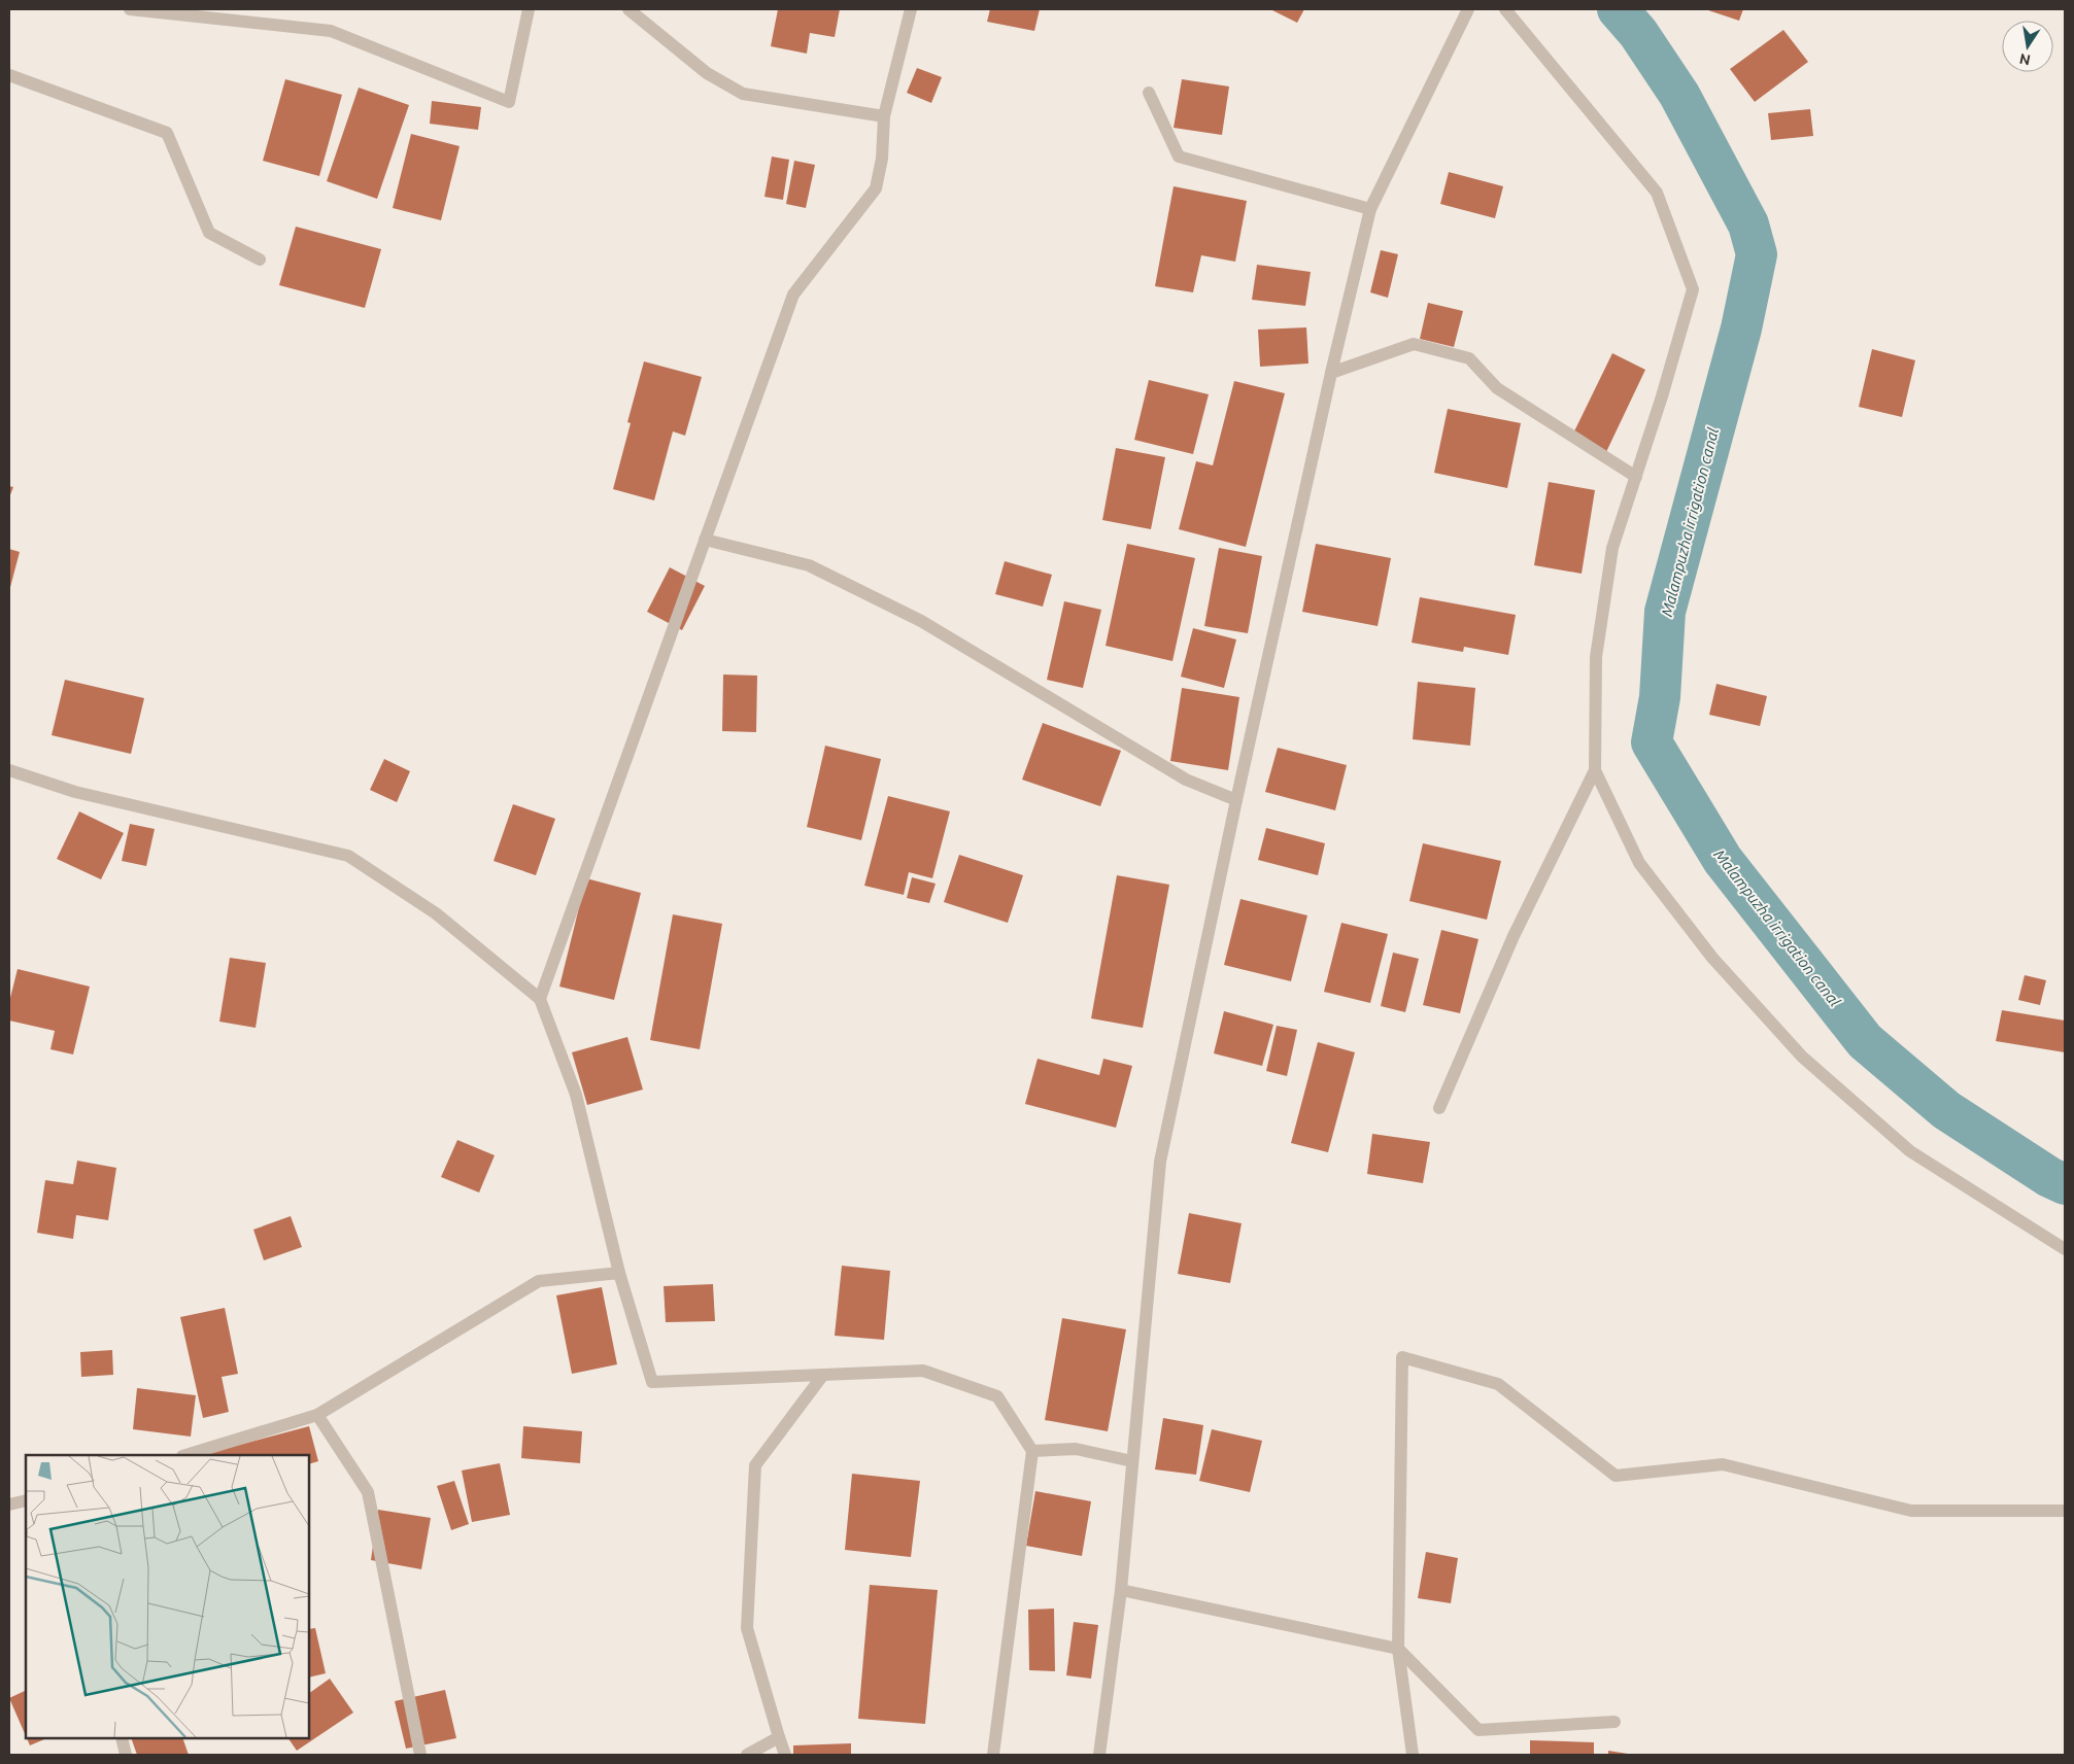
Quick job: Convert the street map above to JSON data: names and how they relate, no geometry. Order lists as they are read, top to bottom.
{
  "water": ["Malampuzha irrigation canal"],
  "north": "bottom"
}
